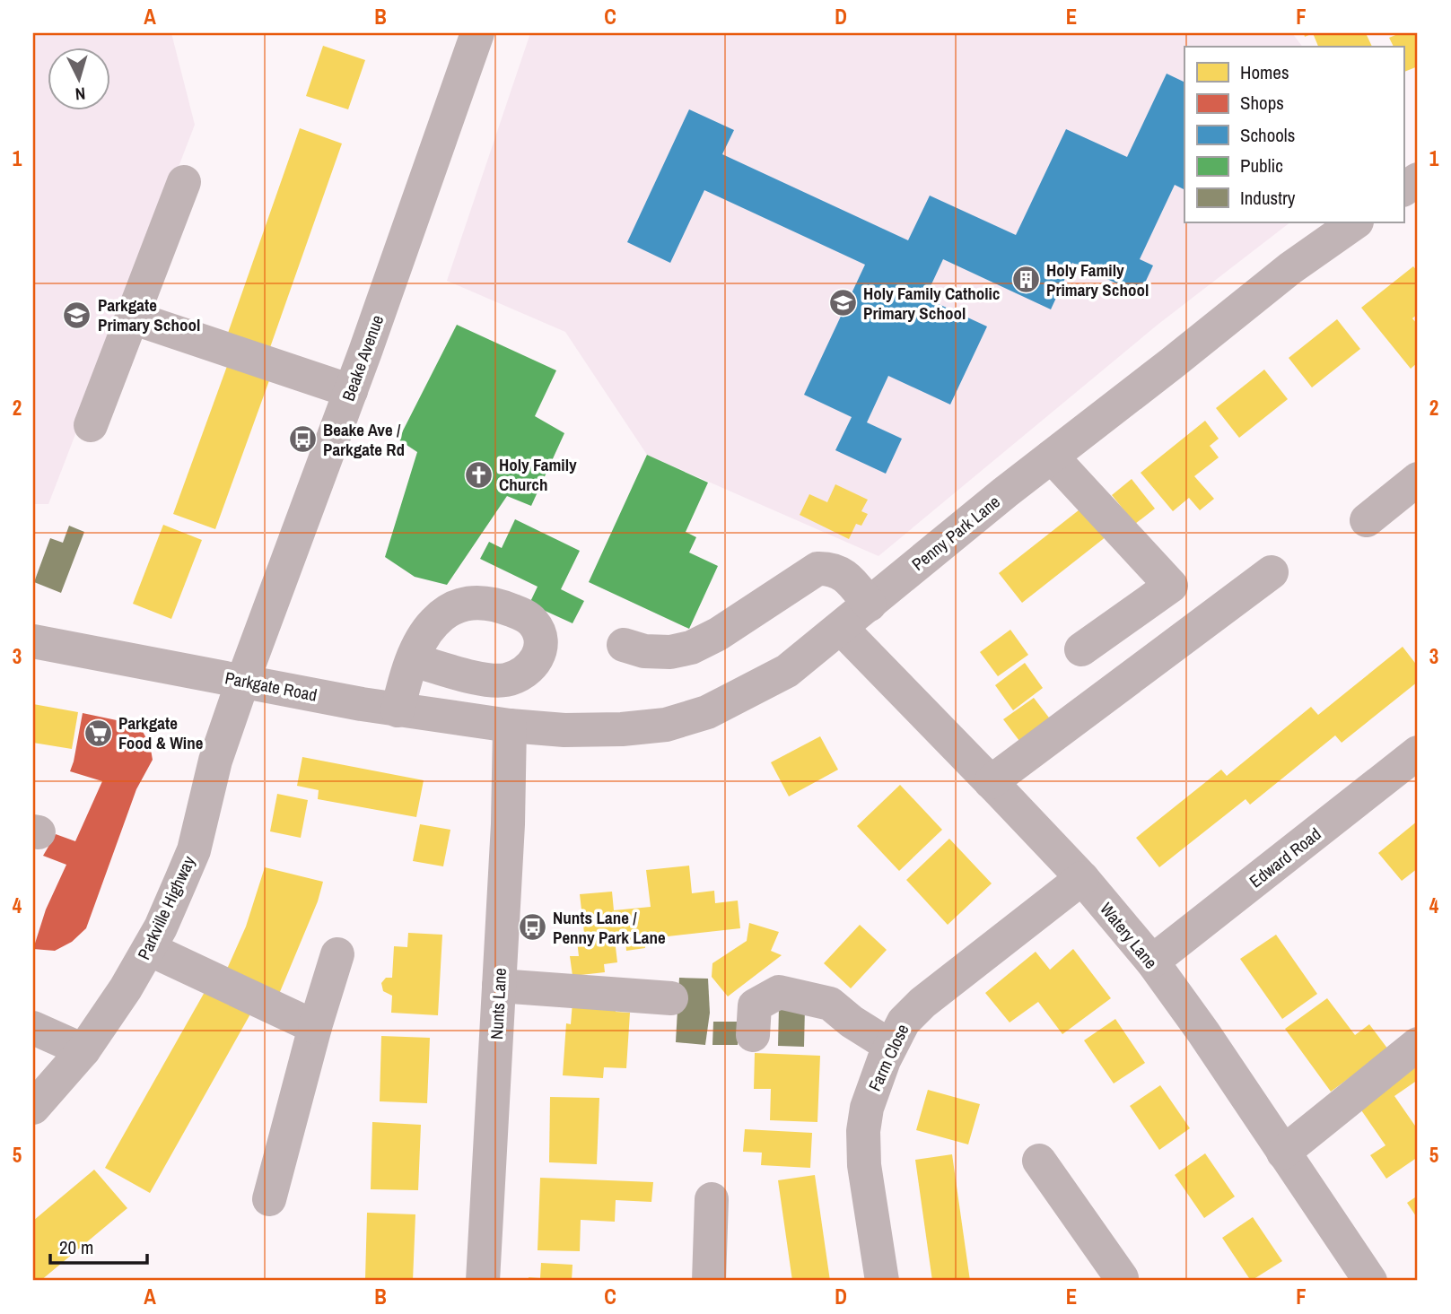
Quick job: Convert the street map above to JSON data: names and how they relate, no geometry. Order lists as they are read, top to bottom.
{
  "streets": {
    "street": [
      "Beake Avenue",
      "Penny Park Lane",
      "Parkgate Road",
      "Edward Road",
      "Parkville Highway",
      "Watery Lane",
      "Nunts Lane",
      "Farm Close"
    ]
  },
  "crossings": [
    ["Beake Avenue", "Parkgate Road"],
    ["Beake Avenue", "Parkville Highway"],
    ["Penny Park Lane", "Parkgate Road"],
    ["Penny Park Lane", "Watery Lane"],
    ["Penny Park Lane", "Nunts Lane"],
    ["Parkgate Road", "Parkville Highway"],
    ["Parkgate Road", "Nunts Lane"],
    ["Edward Road", "Watery Lane"],
    ["Watery Lane", "Farm Close"]
  ],
  "places": {
    "building": ["Holy Family Primary School"],
    "school or university": ["Holy Family Catholic Primary School", "Parkgate Primary School"],
    "bus stop": ["Beake Ave / Parkgate Rd", "Nunts Lane / Penny Park Lane"],
    "church": ["Holy Family Church"],
    "supermarket": ["Parkgate Food & Wine"]
  },
  "legend": [
    "Homes",
    "Shops",
    "Schools",
    "Public",
    "Industry"
  ],
  "scale_bar": "20 m",
  "north": "bottom",
  "grid": {
    "columns": [
      "A",
      "B",
      "C",
      "D",
      "E",
      "F"
    ],
    "rows": [
      "1",
      "2",
      "3",
      "4",
      "5"
    ]
  }
}
